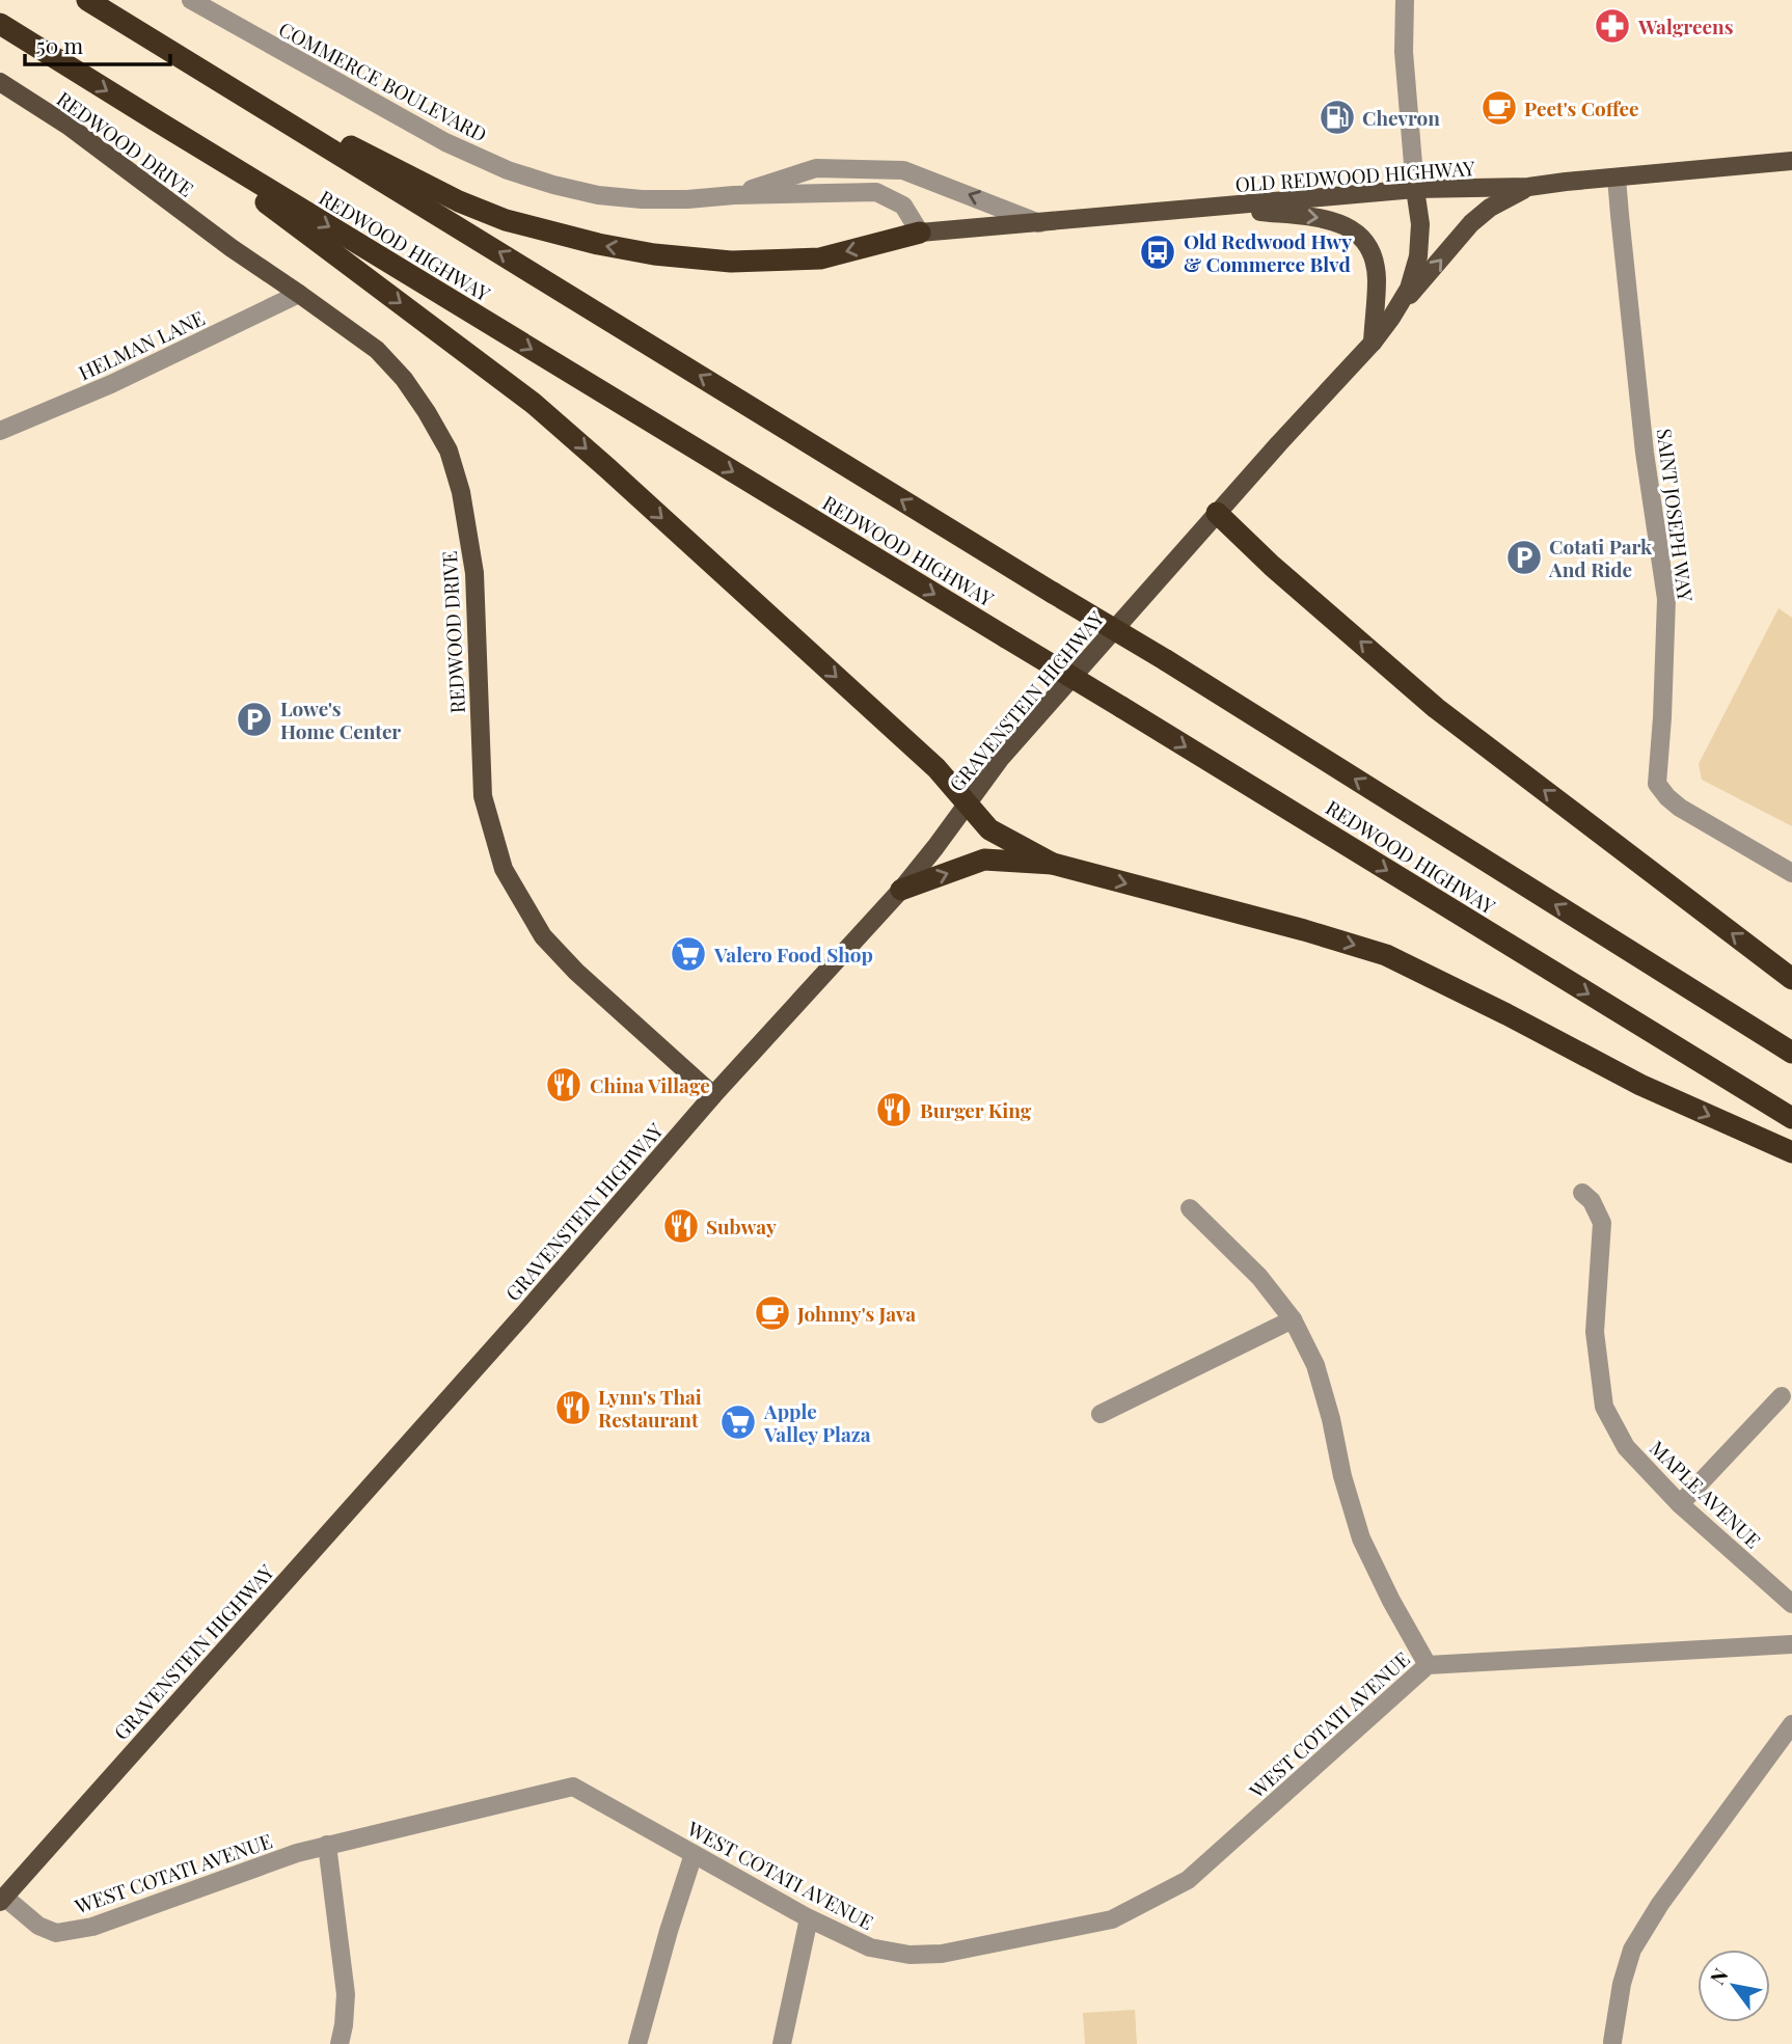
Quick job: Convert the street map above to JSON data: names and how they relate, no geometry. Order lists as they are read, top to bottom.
{
  "streets": {
    "highway": ["REDWOOD HIGHWAY"],
    "main road": ["REDWOOD DRIVE", "OLD REDWOOD HIGHWAY", "GRAVENSTEIN HIGHWAY"],
    "street": [
      "COMMERCE BOULEVARD",
      "HELMAN LANE",
      "SAINT JOSEPH WAY",
      "MAPLE AVENUE",
      "WEST COTATI AVENUE"
    ]
  },
  "crossings": [
    ["COMMERCE BOULEVARD", "OLD REDWOOD HIGHWAY"],
    ["REDWOOD DRIVE", "HELMAN LANE"],
    ["REDWOOD DRIVE", "GRAVENSTEIN HIGHWAY"],
    ["OLD REDWOOD HIGHWAY", "SAINT JOSEPH WAY"],
    ["OLD REDWOOD HIGHWAY", "GRAVENSTEIN HIGHWAY"],
    ["GRAVENSTEIN HIGHWAY", "WEST COTATI AVENUE"]
  ],
  "places": {
    "pharmacy": ["Walgreens"],
    "cafe": ["Peet's Coffee", "Johnny's Java"],
    "fuel station": ["Chevron"],
    "bus stop": ["Old Redwood Hwy & Commerce Blvd"],
    "parking": ["Cotati Park And Ride", "Lowe's Home Center"],
    "supermarket": ["Valero Food Shop", "Apple Valley Plaza"],
    "restaurant": [
      "China Village",
      "Burger King",
      "Subway",
      "Lynn's Thai Restaurant"
    ]
  },
  "scale_bar": "50 m",
  "north": "top left"
}
